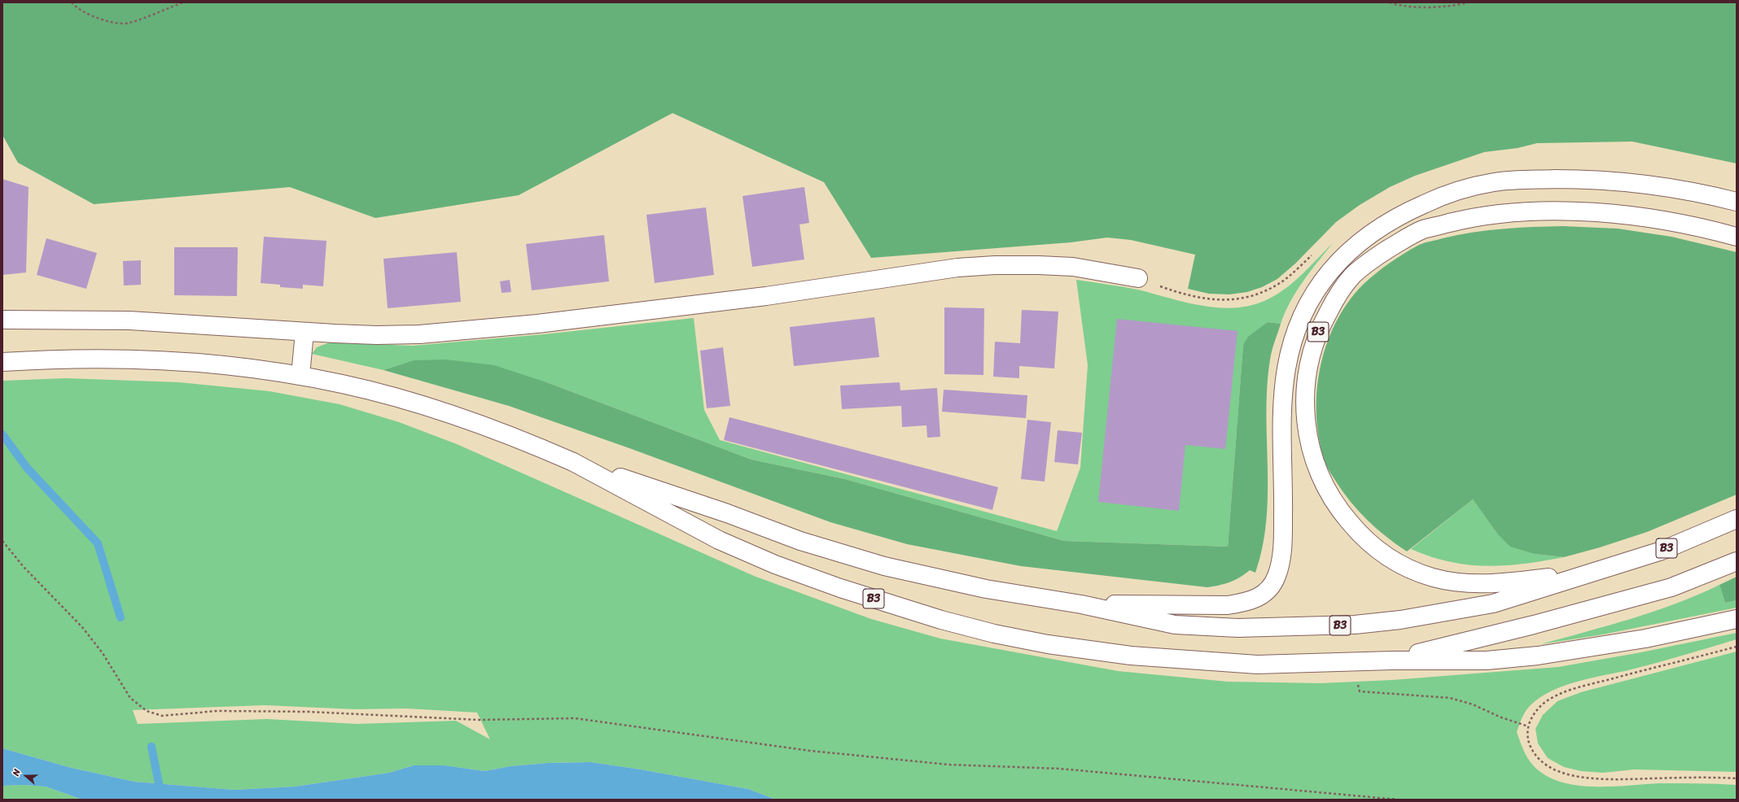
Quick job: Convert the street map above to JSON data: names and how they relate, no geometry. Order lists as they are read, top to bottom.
{
  "streets": {
    "main road": ["B3"]
  },
  "north": "left"
}
